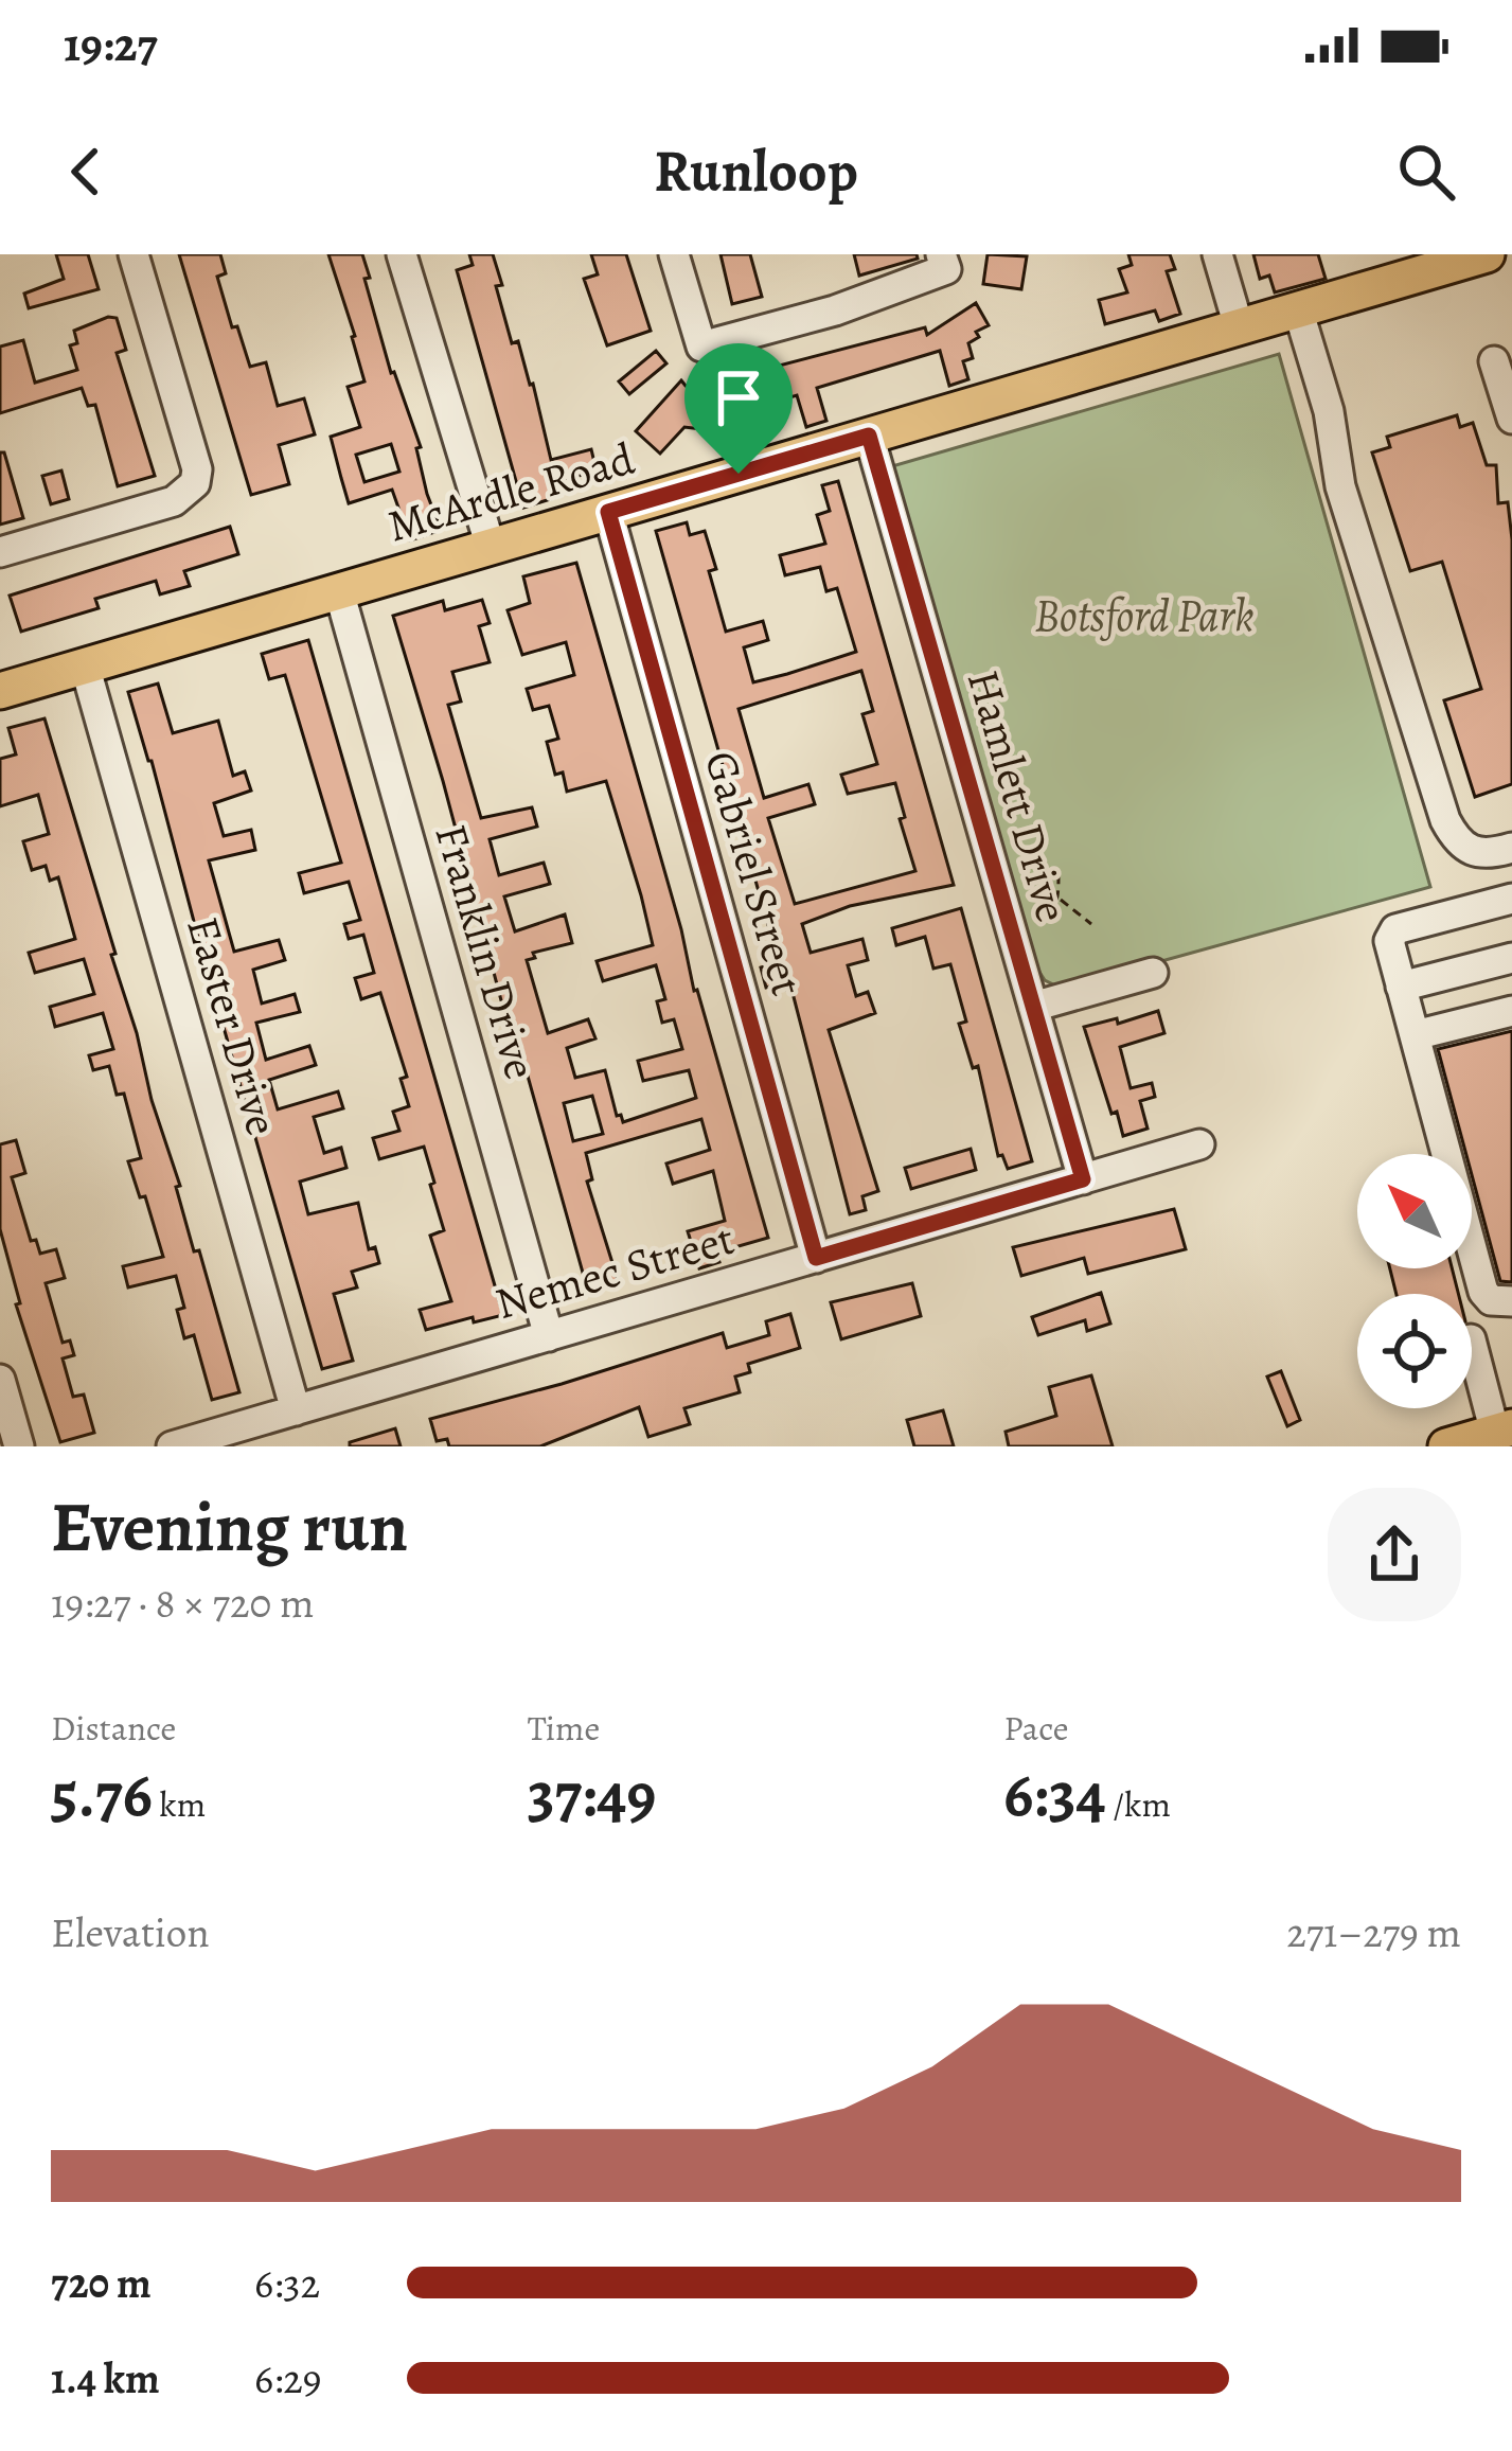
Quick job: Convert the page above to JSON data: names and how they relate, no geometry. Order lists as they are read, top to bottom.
{
  "streets": {
    "main road": ["McArdle Road"],
    "street": [
      "Hamlett Drive",
      "Gabriel Street",
      "Franklin Drive",
      "Easter Drive",
      "Nemec Street"
    ]
  },
  "crossings": [
    ["McArdle Road", "Hamlett Drive"],
    ["McArdle Road", "Gabriel Street"],
    ["McArdle Road", "Franklin Drive"],
    ["McArdle Road", "Easter Drive"],
    ["Hamlett Drive", "Nemec Street"],
    ["Gabriel Street", "Nemec Street"],
    ["Franklin Drive", "Nemec Street"],
    ["Easter Drive", "Nemec Street"]
  ],
  "parks": ["Botsford Park"],
  "north": "top left",
  "page": {
    "status": "19:27",
    "header": "Runloop",
    "heading": ["Evening run", "19:27 · 8 × 720 m"],
    "stats": [
      ["Distance", "5.76 km"],
      ["Time", "37:49"],
      ["Pace", "6:34 /km"]
    ],
    "chart": ["Elevation", "271–279 m"],
    "list": [
      {
        "name": "720 m",
        "note": "6:32"
      },
      {
        "name": "1.4 km",
        "note": "6:29"
      }
    ]
  }
}
